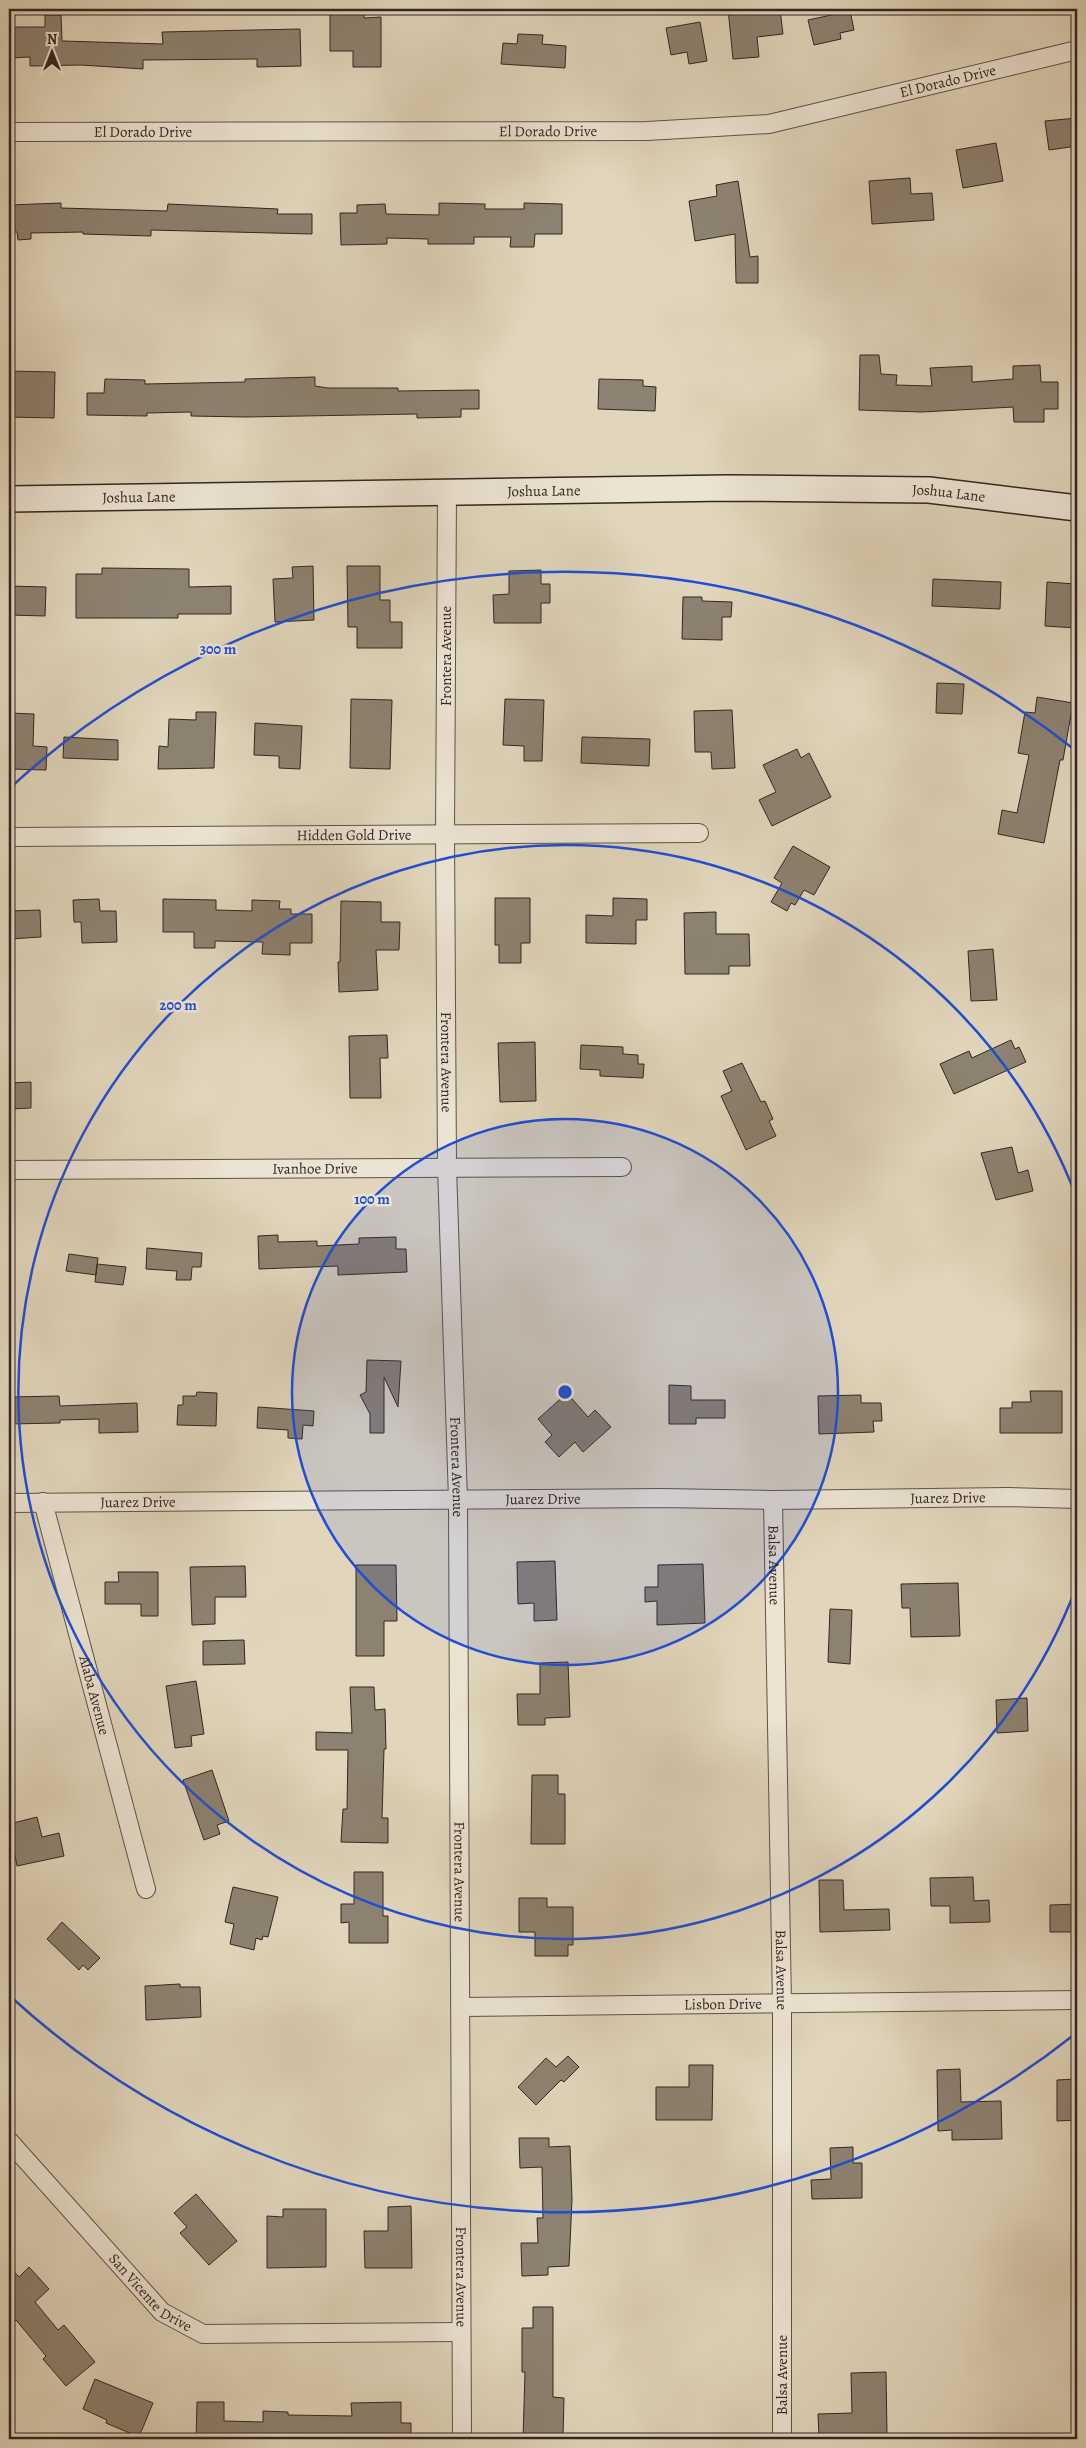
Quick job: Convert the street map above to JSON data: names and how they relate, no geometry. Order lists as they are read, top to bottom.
{
  "streets": {
    "main road": ["Joshua Lane"],
    "street": [
      "El Dorado Drive",
      "Frontera Avenue",
      "Hidden Gold Drive",
      "Ivanhoe Drive",
      "Juarez Drive",
      "Balsa Avenue",
      "Alaba Avenue",
      "Lisbon Drive",
      "San Vicente Drive"
    ]
  },
  "crossings": [
    ["Joshua Lane", "Frontera Avenue"],
    ["Frontera Avenue", "Hidden Gold Drive"],
    ["Frontera Avenue", "Ivanhoe Drive"],
    ["Frontera Avenue", "Juarez Drive"],
    ["Frontera Avenue", "Lisbon Drive"],
    ["Frontera Avenue", "San Vicente Drive"],
    ["Juarez Drive", "Balsa Avenue"],
    ["Juarez Drive", "Alaba Avenue"],
    ["Balsa Avenue", "Lisbon Drive"]
  ],
  "north": "top",
  "rings": ["300 m", "200 m", "100 m"]
}
